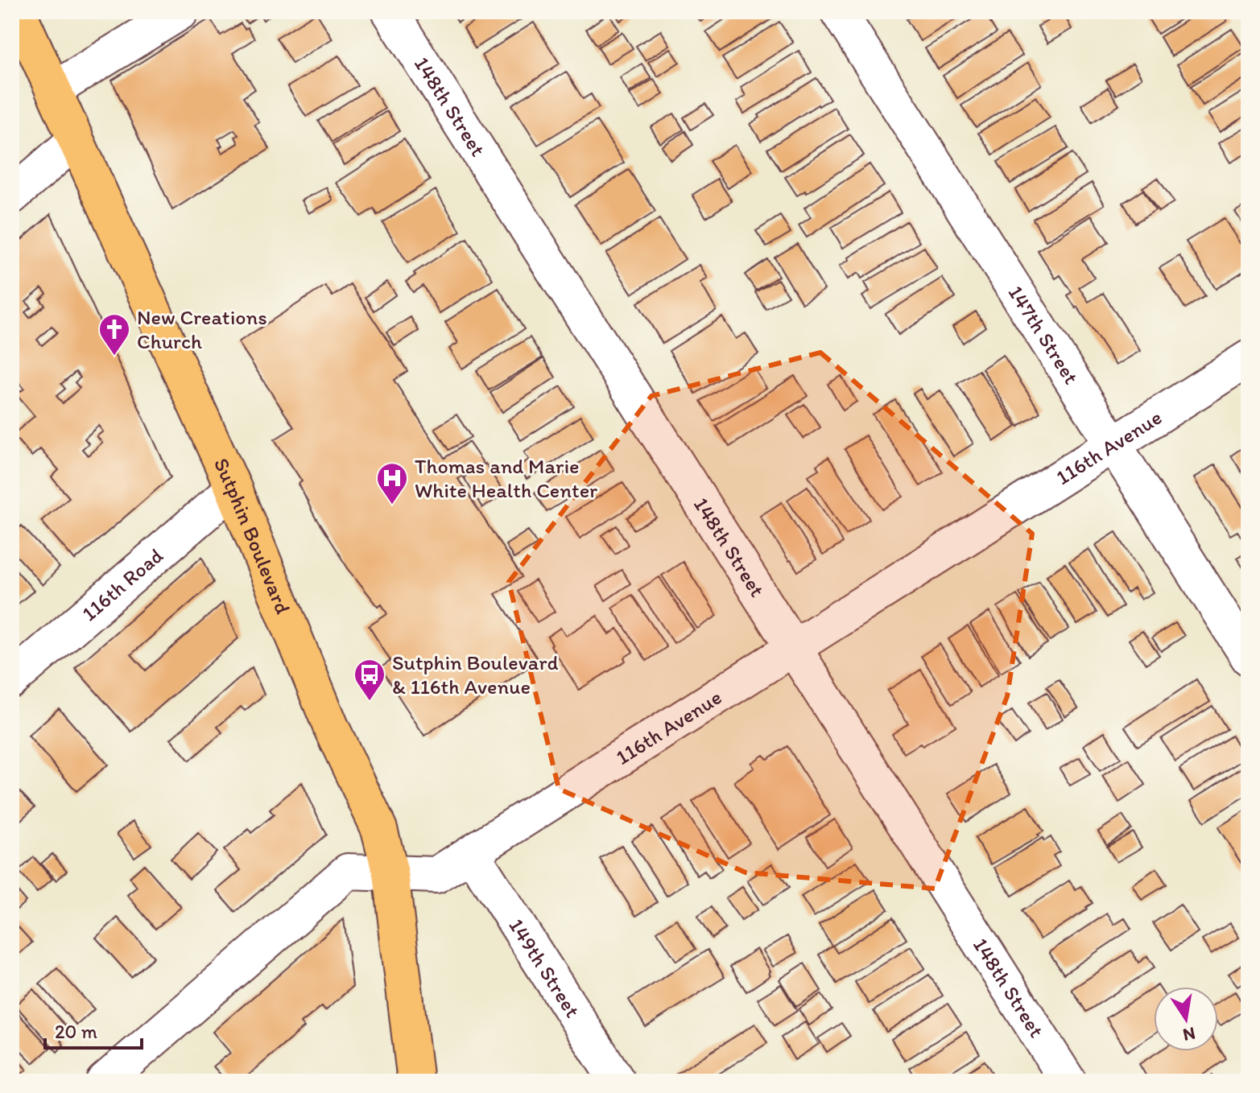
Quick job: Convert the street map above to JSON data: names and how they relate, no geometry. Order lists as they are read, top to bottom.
{
  "streets": {
    "main road": ["Sutphin Boulevard"],
    "street": [
      "148th Street",
      "147th Street",
      "116th Avenue",
      "116th Road",
      "149th Street"
    ]
  },
  "crossings": [
    ["148th Street", "116th Avenue"],
    ["147th Street", "116th Avenue"],
    ["116th Avenue", "Sutphin Boulevard"],
    ["116th Avenue", "149th Street"],
    ["Sutphin Boulevard", "116th Road"]
  ],
  "places": {
    "church": ["New Creations Church"],
    "hospital": ["Thomas and Marie White Health Center"],
    "bus stop": ["Sutphin Boulevard & 116th Avenue"]
  },
  "scale_bar": "20 m",
  "north": "bottom"
}
